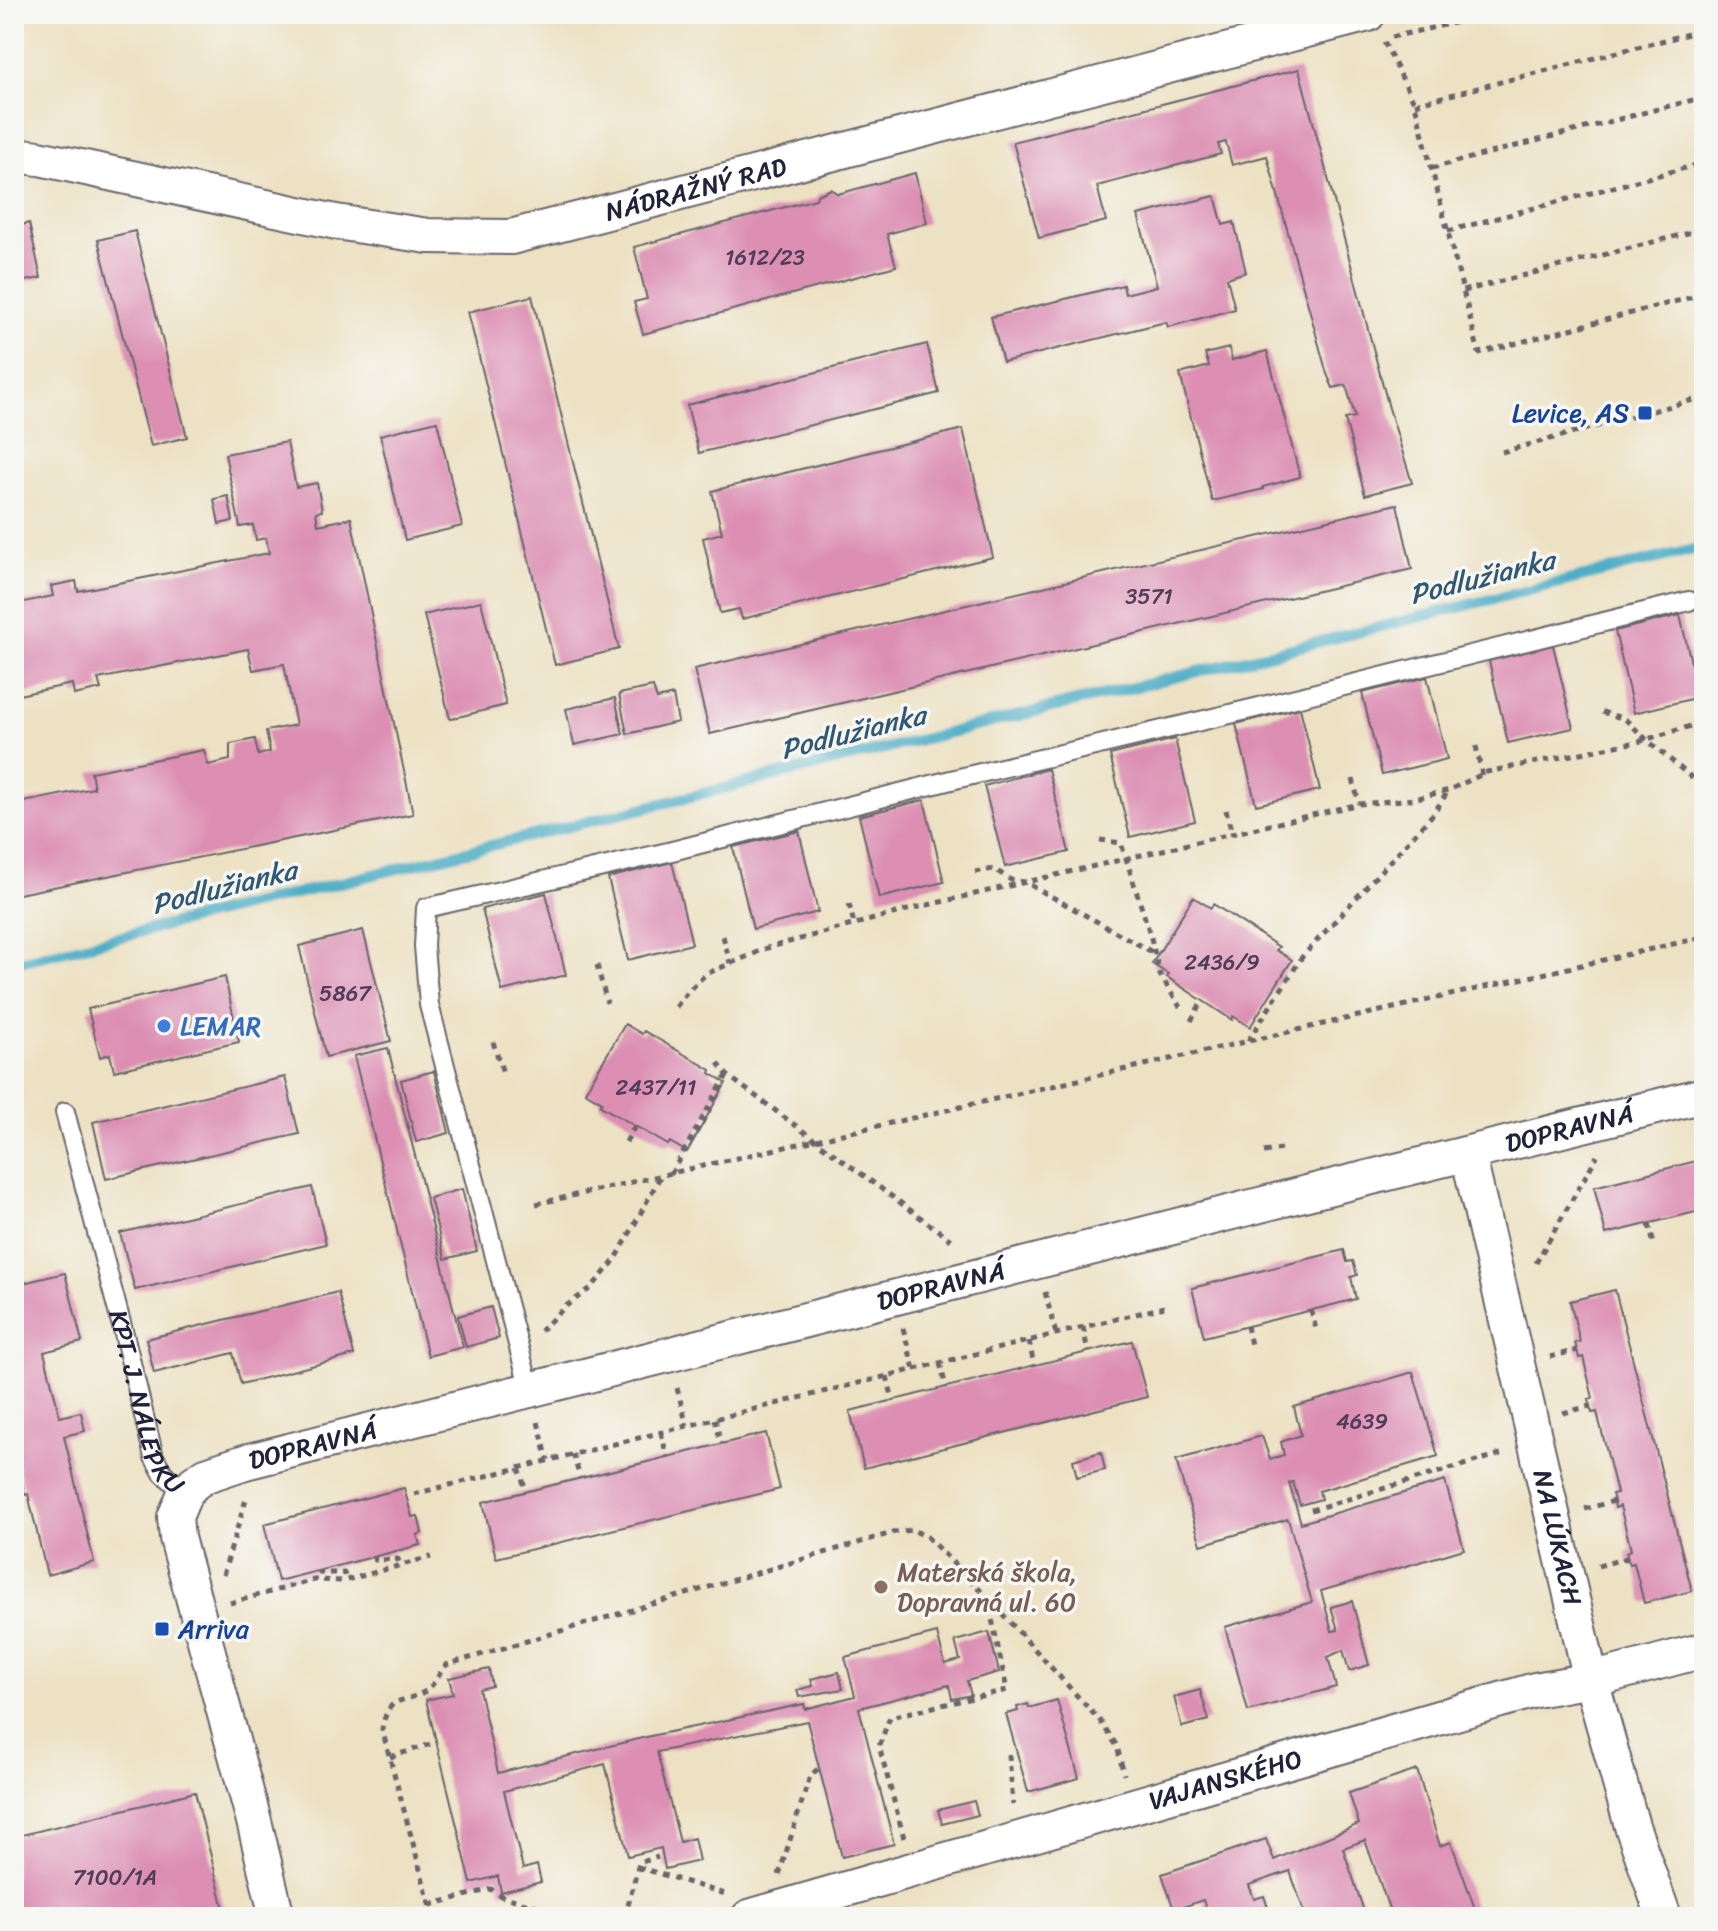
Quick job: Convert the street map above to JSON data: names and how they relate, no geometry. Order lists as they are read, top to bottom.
{
  "streets": {
    "street": [
      "NÁDRAŽNÝ RAD",
      "DOPRAVNÁ",
      "KPT. J. NÁLEPKU",
      "NA LÚKACH",
      "VAJANSKÉHO"
    ]
  },
  "crossings": [
    ["DOPRAVNÁ", "KPT. J. NÁLEPKU"],
    ["DOPRAVNÁ", "NA LÚKACH"],
    ["NA LÚKACH", "VAJANSKÉHO"]
  ],
  "water": ["Podlužianka"],
  "places": {
    "transit": ["Levice, AS", "Arriva"],
    "other": ["LEMAR", "Materská škola, Dopravná ul. 60"]
  },
  "house_numbers": [
    "1612/23",
    "3571",
    "2436/9",
    "5867",
    "2437/11",
    "4639",
    "7100/1A"
  ]
}
